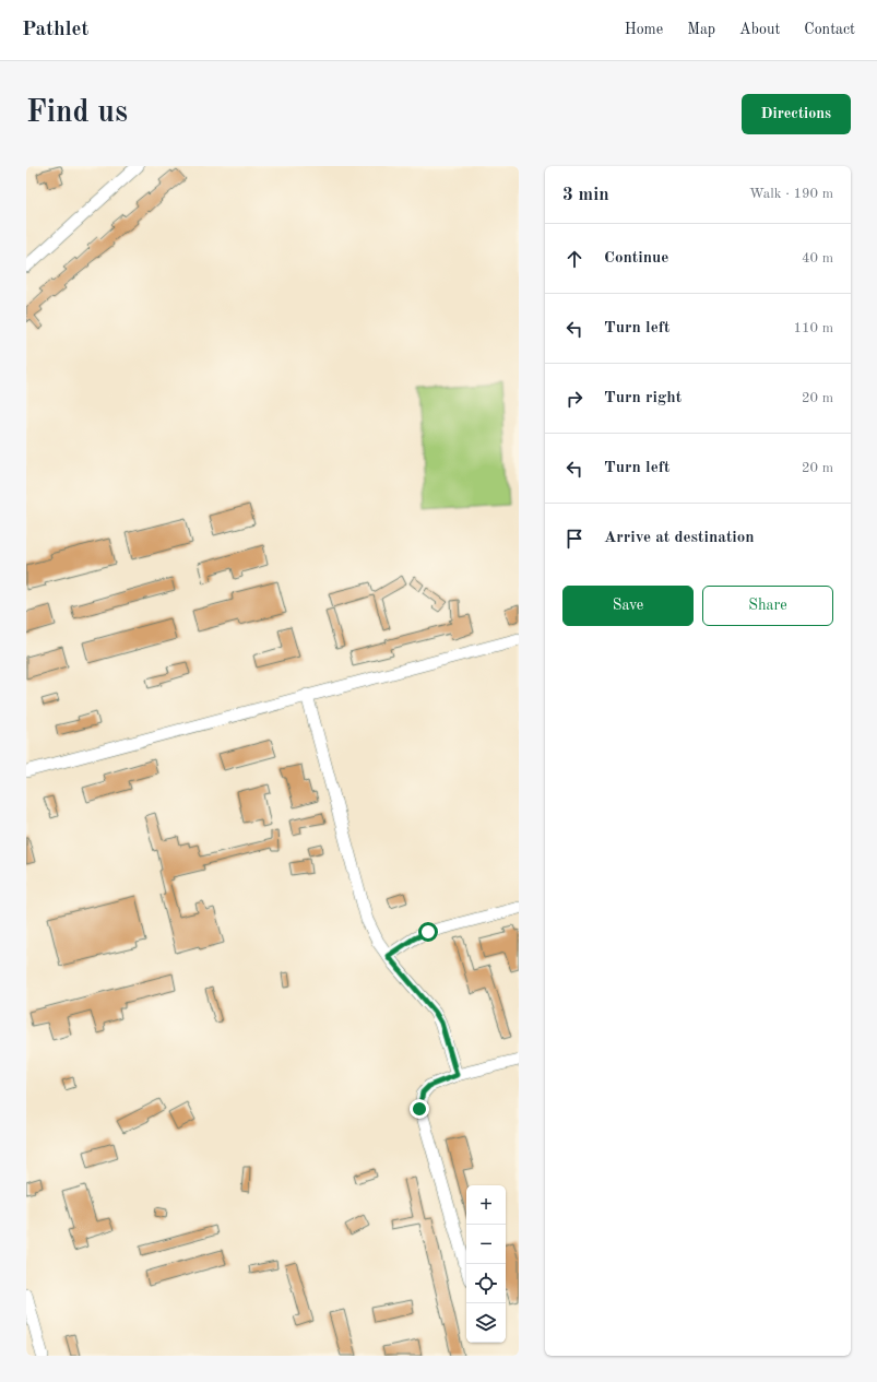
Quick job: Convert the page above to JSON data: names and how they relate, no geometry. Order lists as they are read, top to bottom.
{
  "page": {
    "header": "Pathlet",
    "nav": [
      "Home",
      "Map",
      "About",
      "Contact"
    ],
    "buttons": [
      "Directions",
      ["Save", "Share"]
    ],
    "title": "Find us",
    "heading": ["3 min", "Walk · 190 m"],
    "list": [
      ["Continue", "40 m"],
      ["Turn left", "110 m"],
      ["Turn right", "20 m"],
      ["Turn left", "20 m"],
      "Arrive at destination"
    ],
    "map_buttons": ["+", "−"]
  }
}
